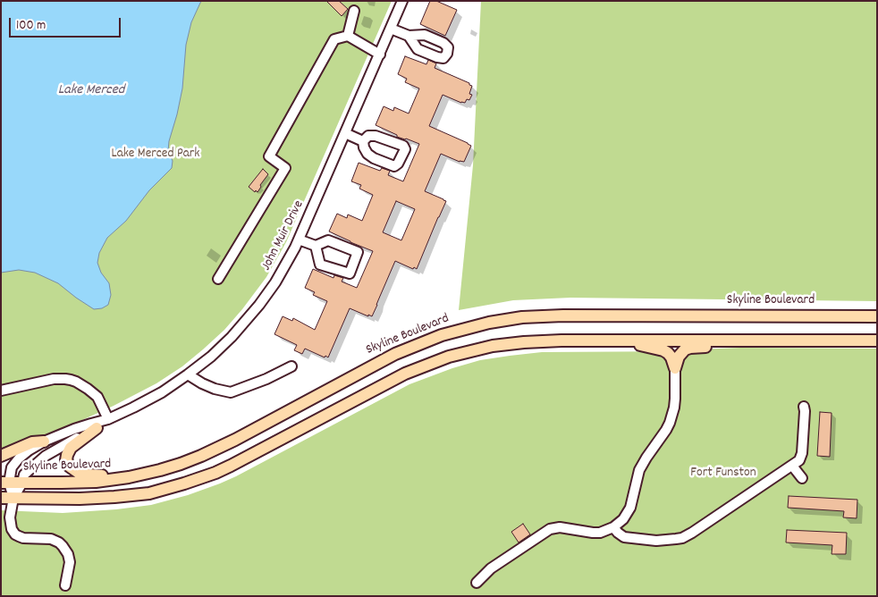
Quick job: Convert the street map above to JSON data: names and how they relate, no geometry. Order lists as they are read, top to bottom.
{
  "streets": {
    "main road": ["Skyline Boulevard"],
    "street": ["John Muir Drive"]
  },
  "crossings": [
    ["John Muir Drive", "Skyline Boulevard"]
  ],
  "water": ["Lake Merced"],
  "parks": ["Lake Merced Park", "Fort Funston"],
  "scale_bar": "100 m"
}
